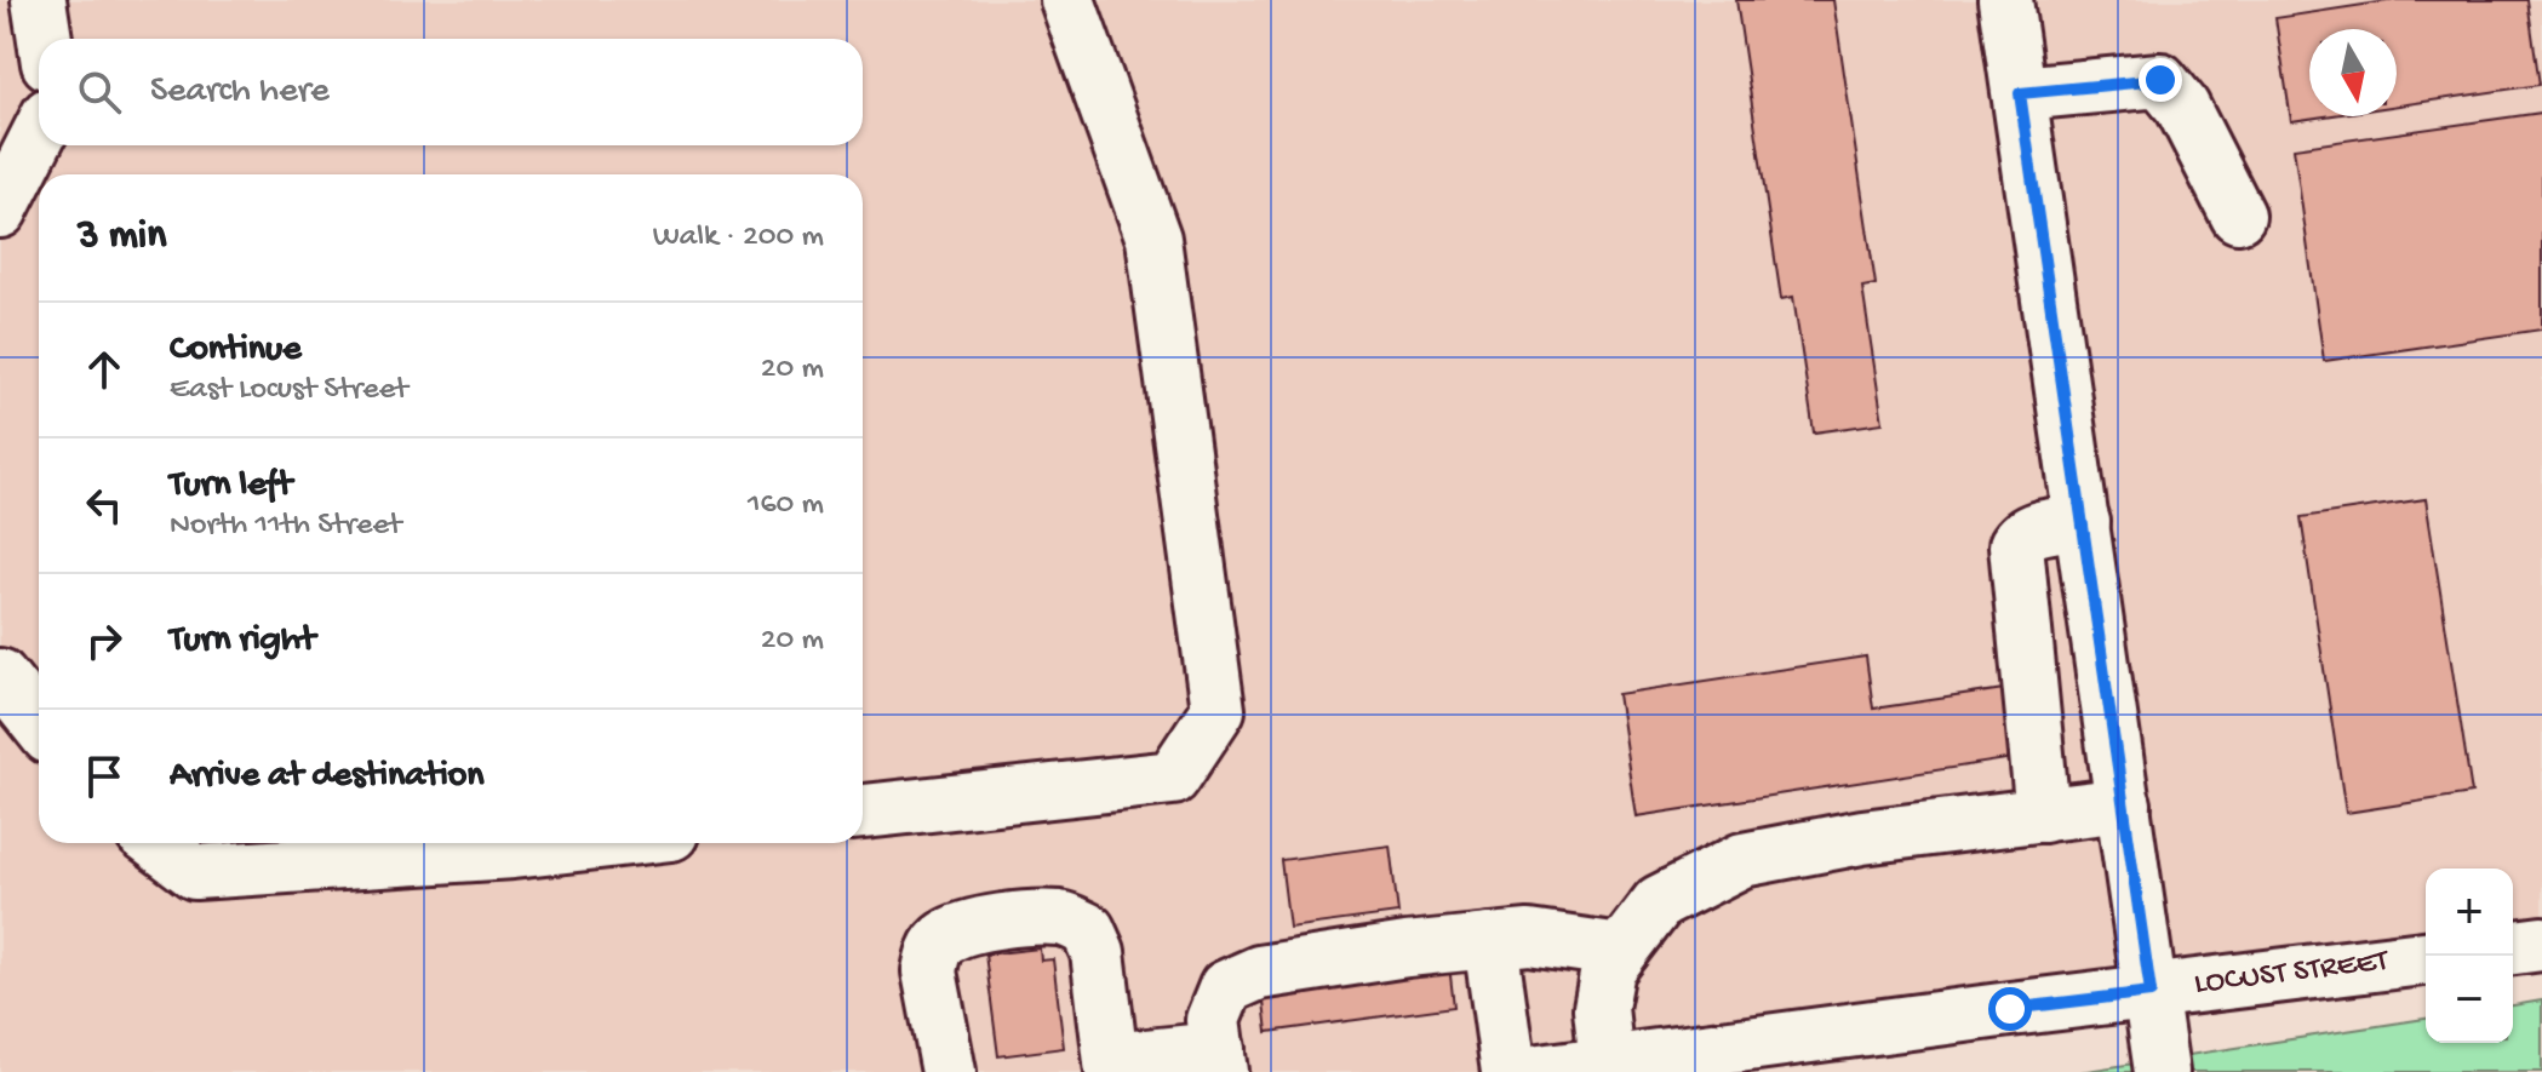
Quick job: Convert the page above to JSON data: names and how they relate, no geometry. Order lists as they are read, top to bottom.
{
  "streets": {
    "street": ["LOCUST STREET"]
  },
  "north": "bottom",
  "page": {
    "search": "Search here",
    "heading": ["3 min", "Walk · 200 m"],
    "list": [
      ["Continue", "East Locust Street", "20 m"],
      ["Turn left", "North 11th Street", "160 m"],
      ["Turn right", "20 m"],
      "Arrive at destination"
    ],
    "map_buttons": ["+", "−"]
  }
}
